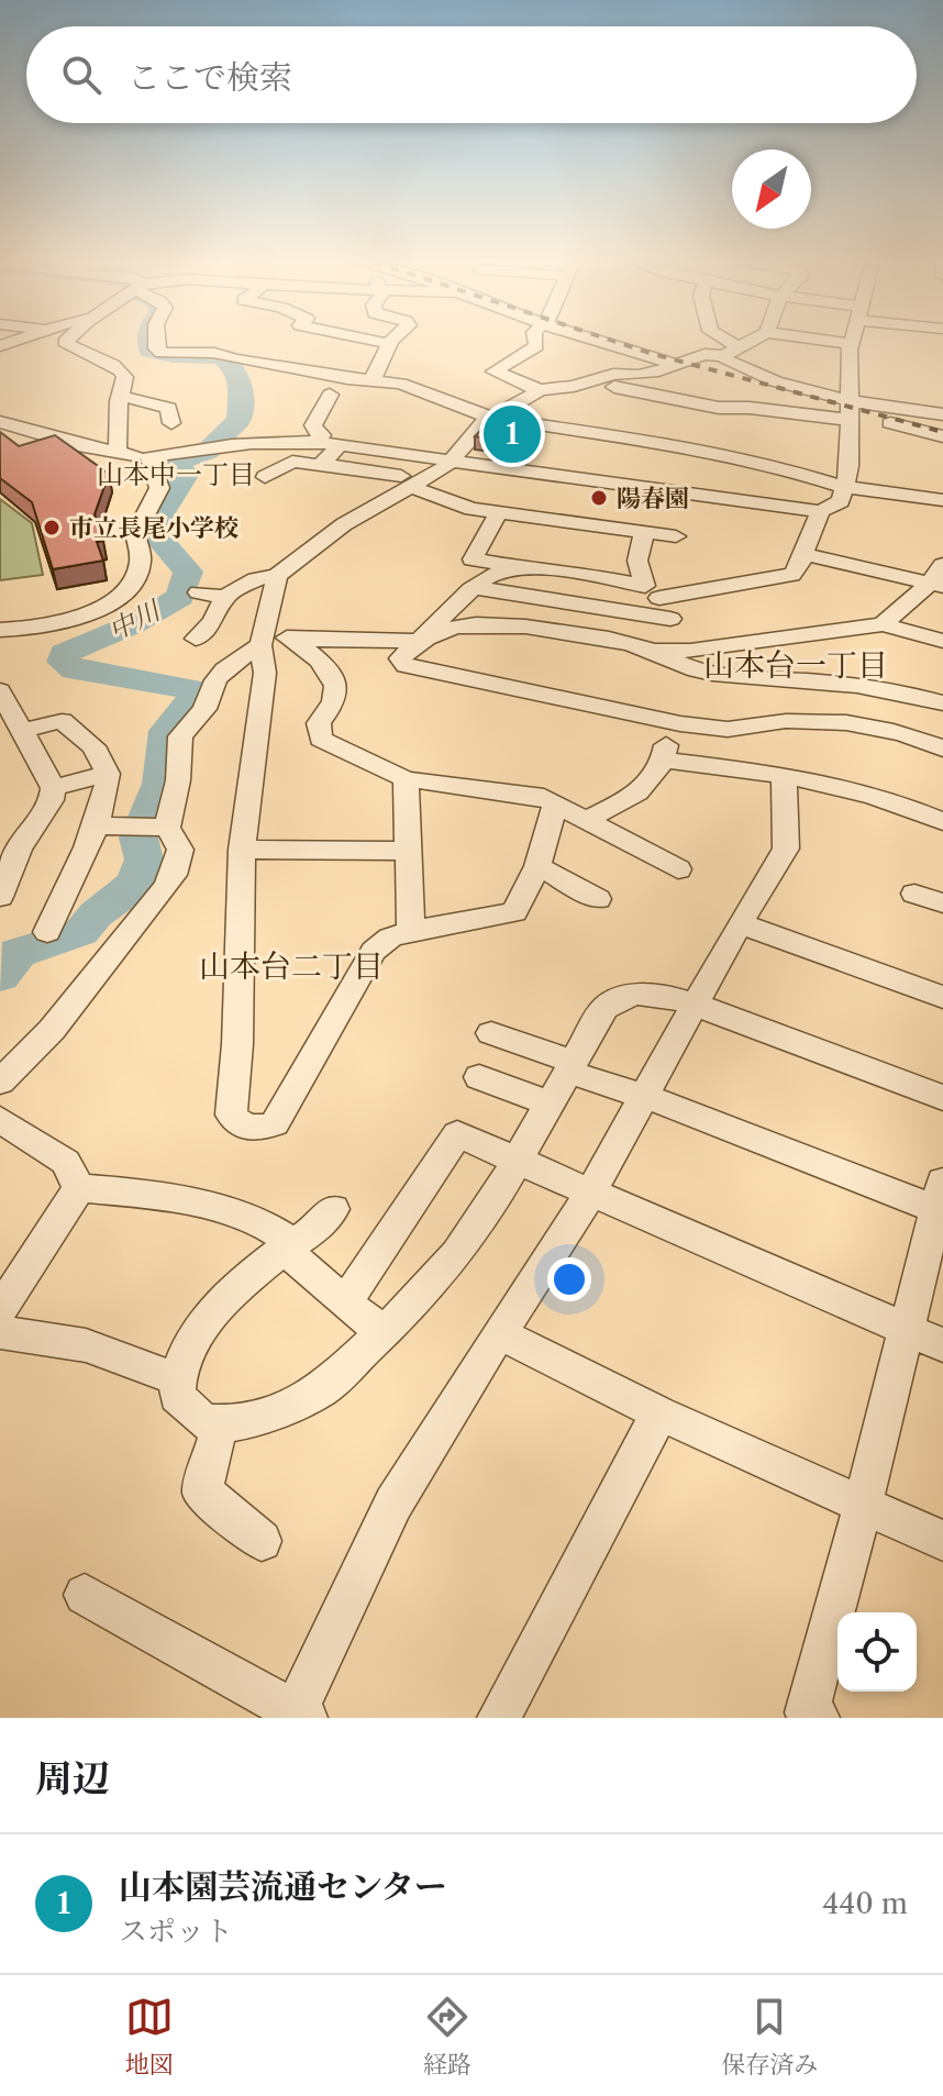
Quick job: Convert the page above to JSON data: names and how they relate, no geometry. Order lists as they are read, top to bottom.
{
  "districts": ["山本中一丁目", "山本台一丁目", "山本台二丁目"],
  "water": ["中川"],
  "places": ["陽春園", "市立長尾小学校"],
  "north": "bottom left",
  "page": {
    "search": "ここで検索",
    "pins": "1",
    "heading": "周辺",
    "list": [
      {
        "mark": "1",
        "name": "山本園芸流通センター",
        "note": "スポット",
        "value": "440 m"
      }
    ],
    "nav": ["地図", "経路", "保存済み"]
  }
}
